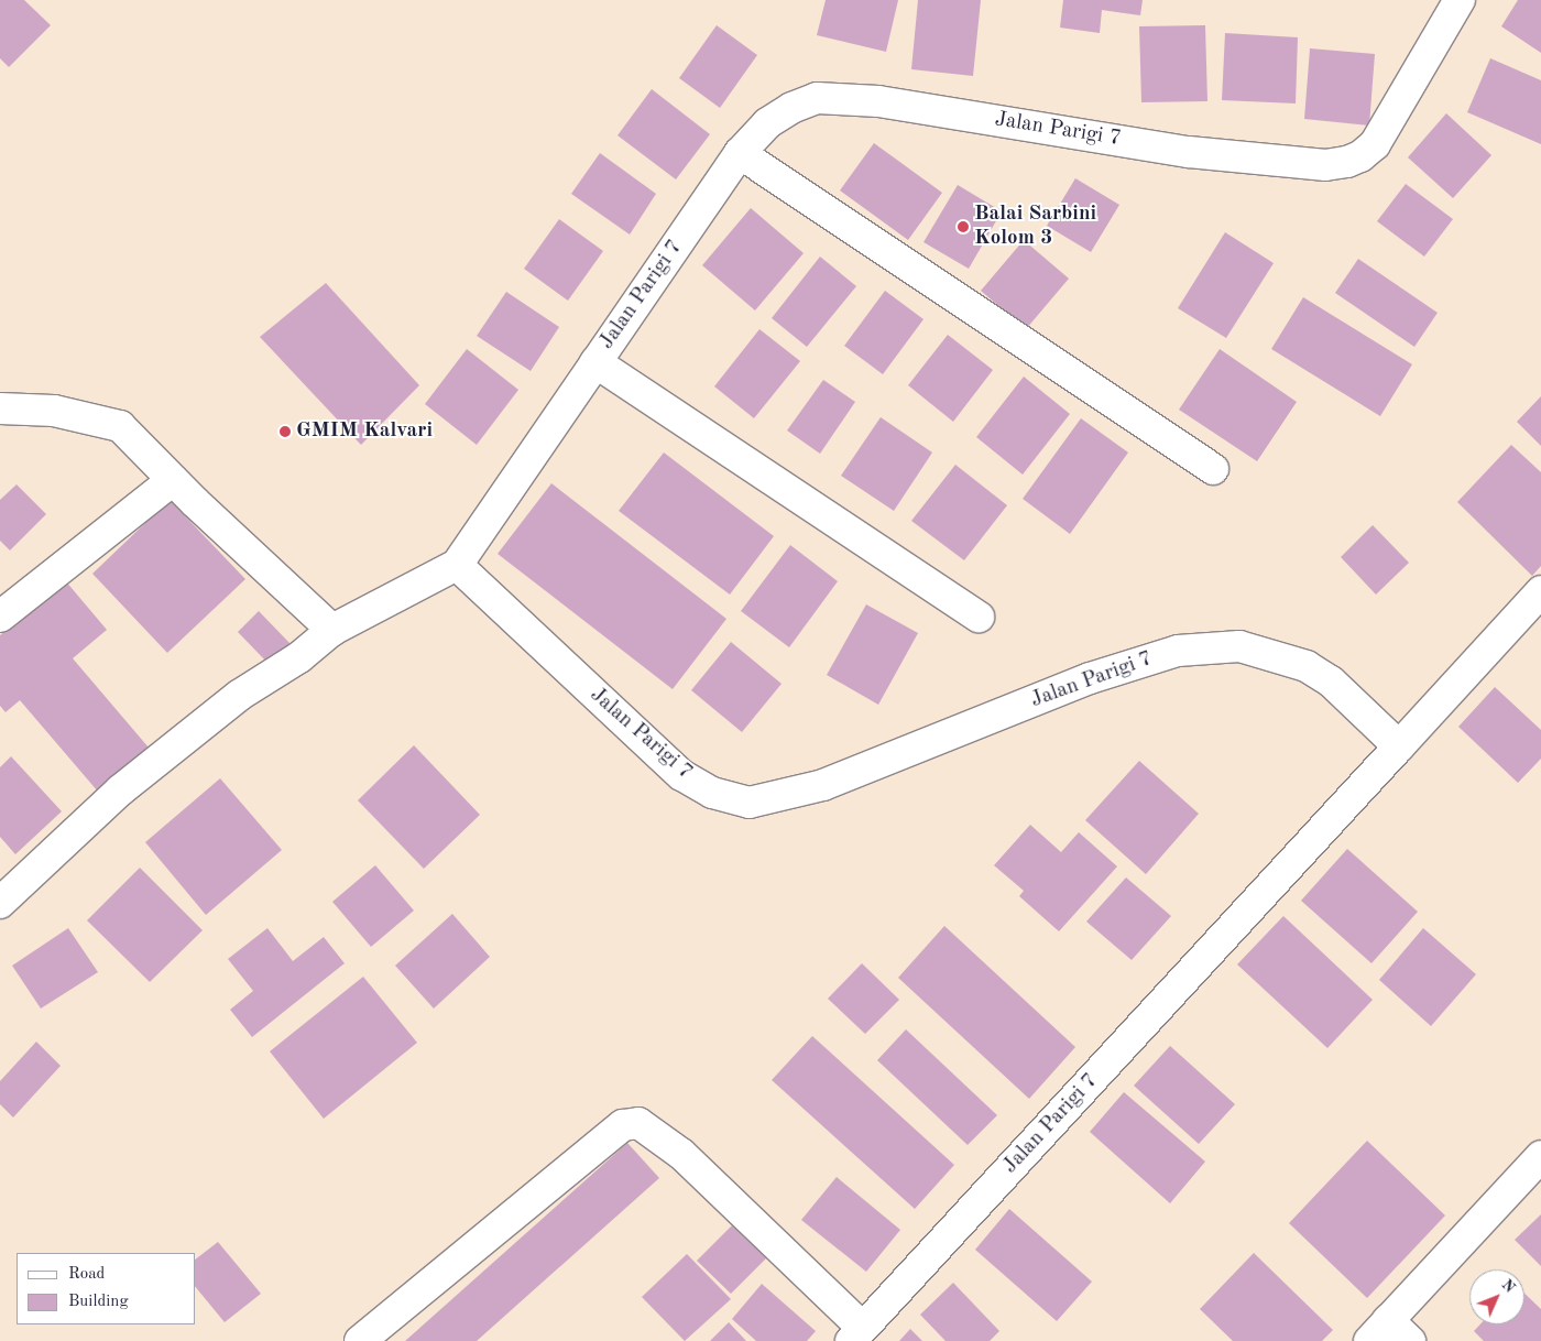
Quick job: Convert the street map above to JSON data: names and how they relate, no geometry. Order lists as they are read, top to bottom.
{
  "streets": {
    "street": ["Jalan Parigi 7"]
  },
  "places": ["Balai Sarbini Kolom 3", "GMIM Kalvari"],
  "legend": ["Road", "Building"],
  "north": "top right"
}
